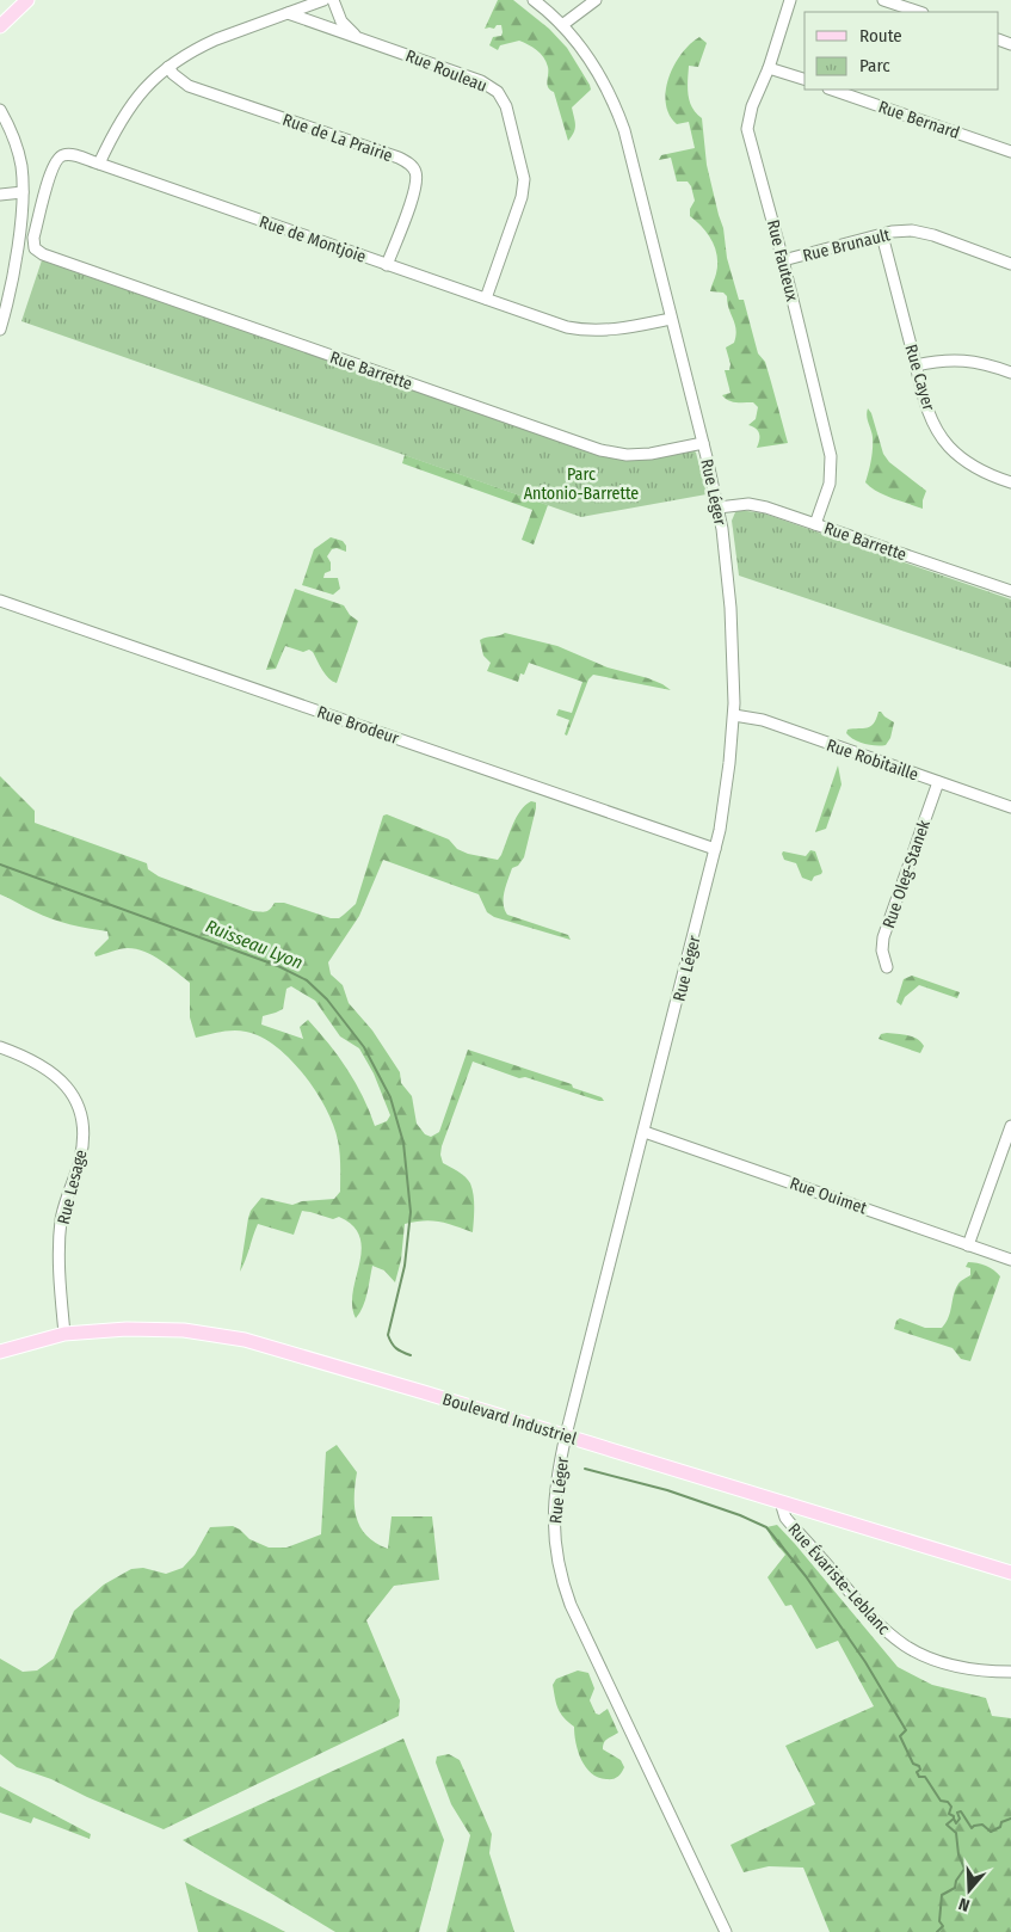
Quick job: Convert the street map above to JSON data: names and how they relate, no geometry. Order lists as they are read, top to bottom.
{
  "streets": {
    "main road": ["Boulevard Industriel"],
    "street": [
      "Rue Rouleau",
      "Rue Bernard",
      "Rue de La Prairie",
      "Rue de Montjoie",
      "Rue Brunault",
      "Rue Fauteux",
      "Rue Barrette",
      "Rue Cayer",
      "Rue Léger",
      "Rue Brodeur",
      "Rue Robitaille",
      "Rue Oleg-Stanek",
      "Rue Lesage",
      "Rue Ouimet",
      "Rue Évariste-Leblanc"
    ]
  },
  "crossings": [
    ["Rue Rouleau", "Rue de Montjoie"],
    ["Rue de La Prairie", "Rue de Montjoie"],
    ["Rue de Montjoie", "Rue Barrette"],
    ["Rue de Montjoie", "Rue Léger"],
    ["Rue Brunault", "Rue Fauteux"],
    ["Rue Brunault", "Rue Cayer"],
    ["Rue Fauteux", "Rue Barrette"],
    ["Rue Barrette", "Rue Léger"],
    ["Rue Léger", "Rue Brodeur"],
    ["Rue Léger", "Rue Robitaille"],
    ["Rue Léger", "Rue Ouimet"],
    ["Rue Léger", "Boulevard Industriel"],
    ["Rue Robitaille", "Rue Oleg-Stanek"],
    ["Rue Lesage", "Boulevard Industriel"],
    ["Boulevard Industriel", "Rue Évariste-Leblanc"]
  ],
  "water": ["Ruisseau Lyon"],
  "parks": ["Parc Antonio-Barrette"],
  "legend": ["Route", "Parc"],
  "north": "bottom"
}
